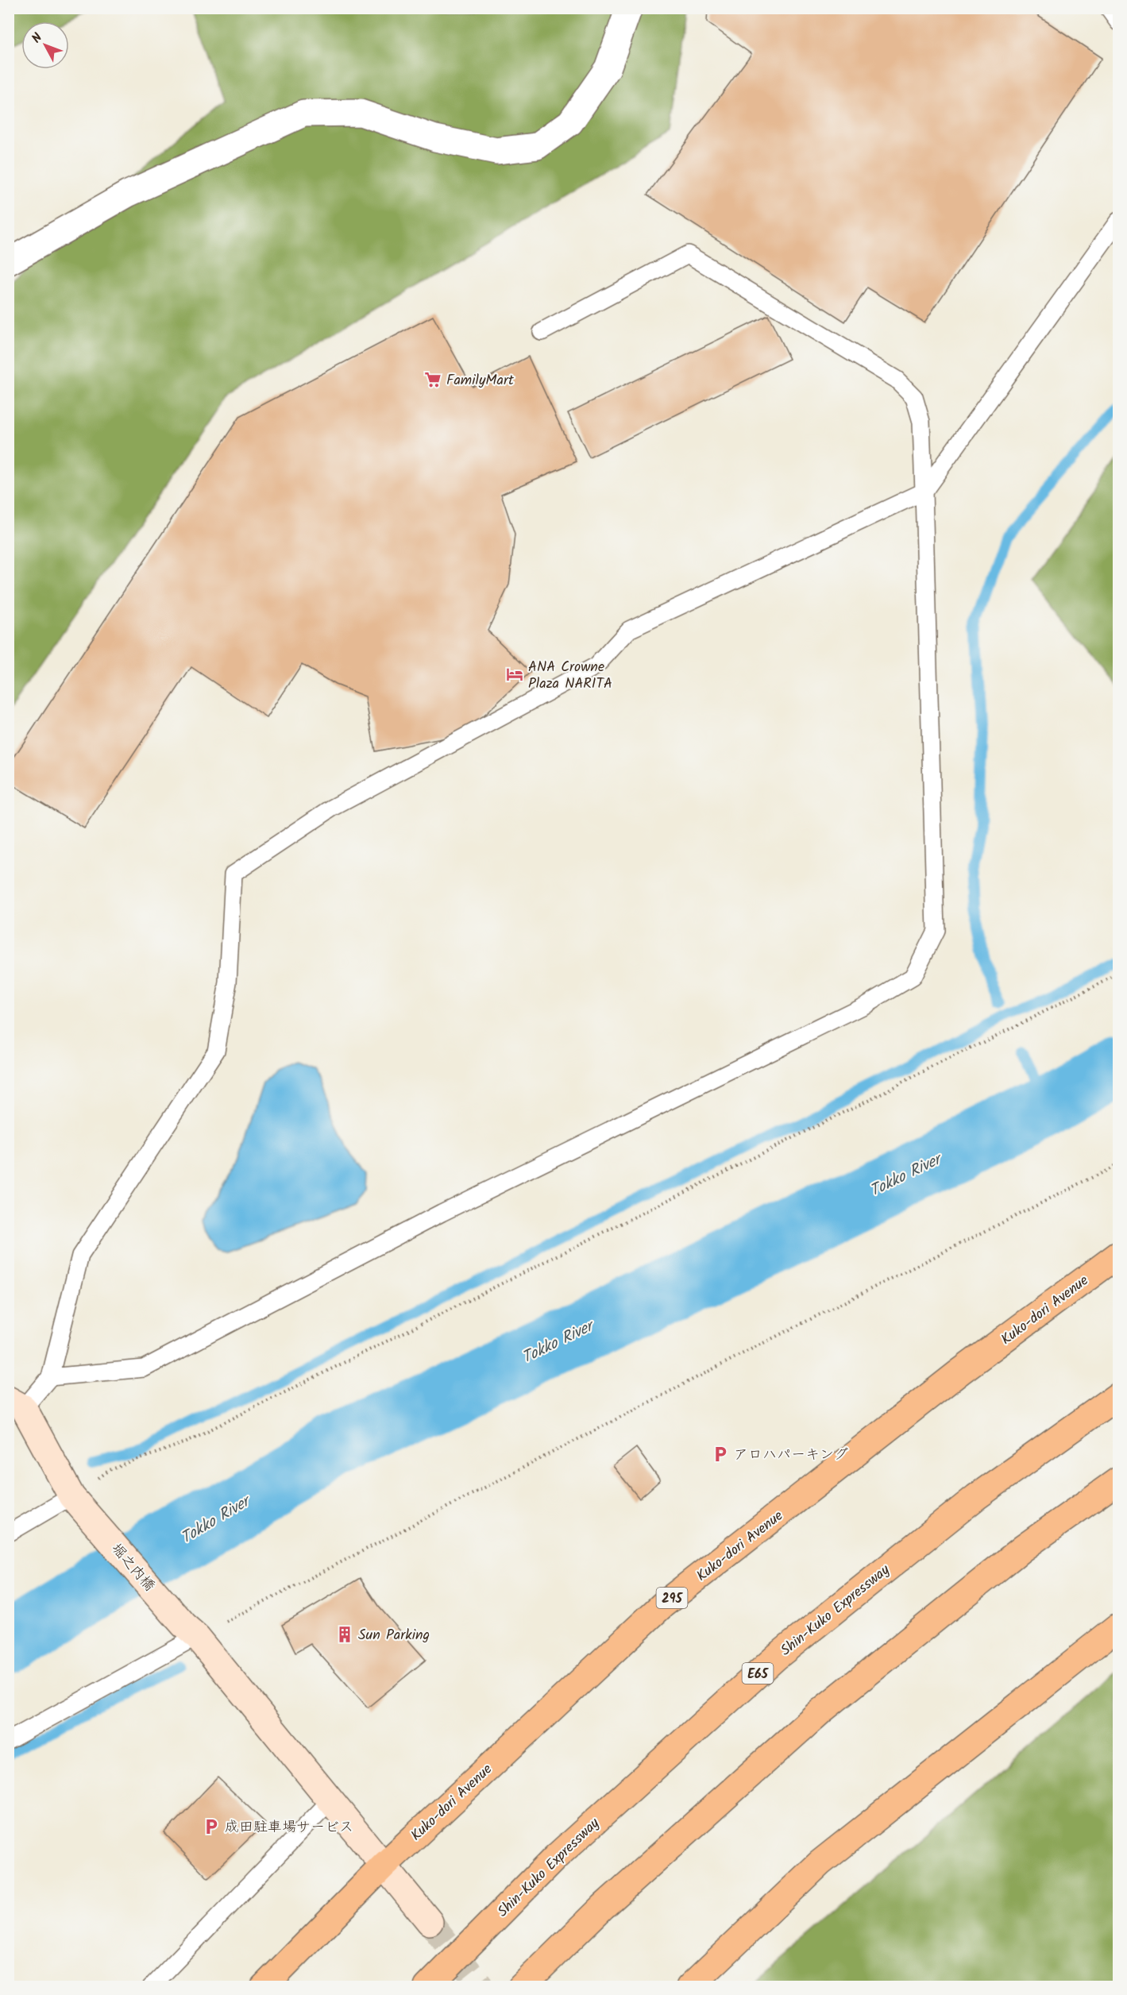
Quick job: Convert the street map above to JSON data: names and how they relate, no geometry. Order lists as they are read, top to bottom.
{
  "streets": {
    "highway": [
      "Kuko-dori Avenue",
      "295",
      "Shin-Kuko Expressway",
      "E65"
    ],
    "street": ["堀之内橋"]
  },
  "crossings": [
    ["Kuko-dori Avenue", "堀之内橋"]
  ],
  "water": ["Tokko River"],
  "places": {
    "supermarket": ["FamilyMart"],
    "hotel": ["ANA Crowne Plaza NARITA"],
    "parking": ["アロハパーキング", "成田駐車場サービス"],
    "building": ["Sun Parking"]
  },
  "north": "top left"
}
